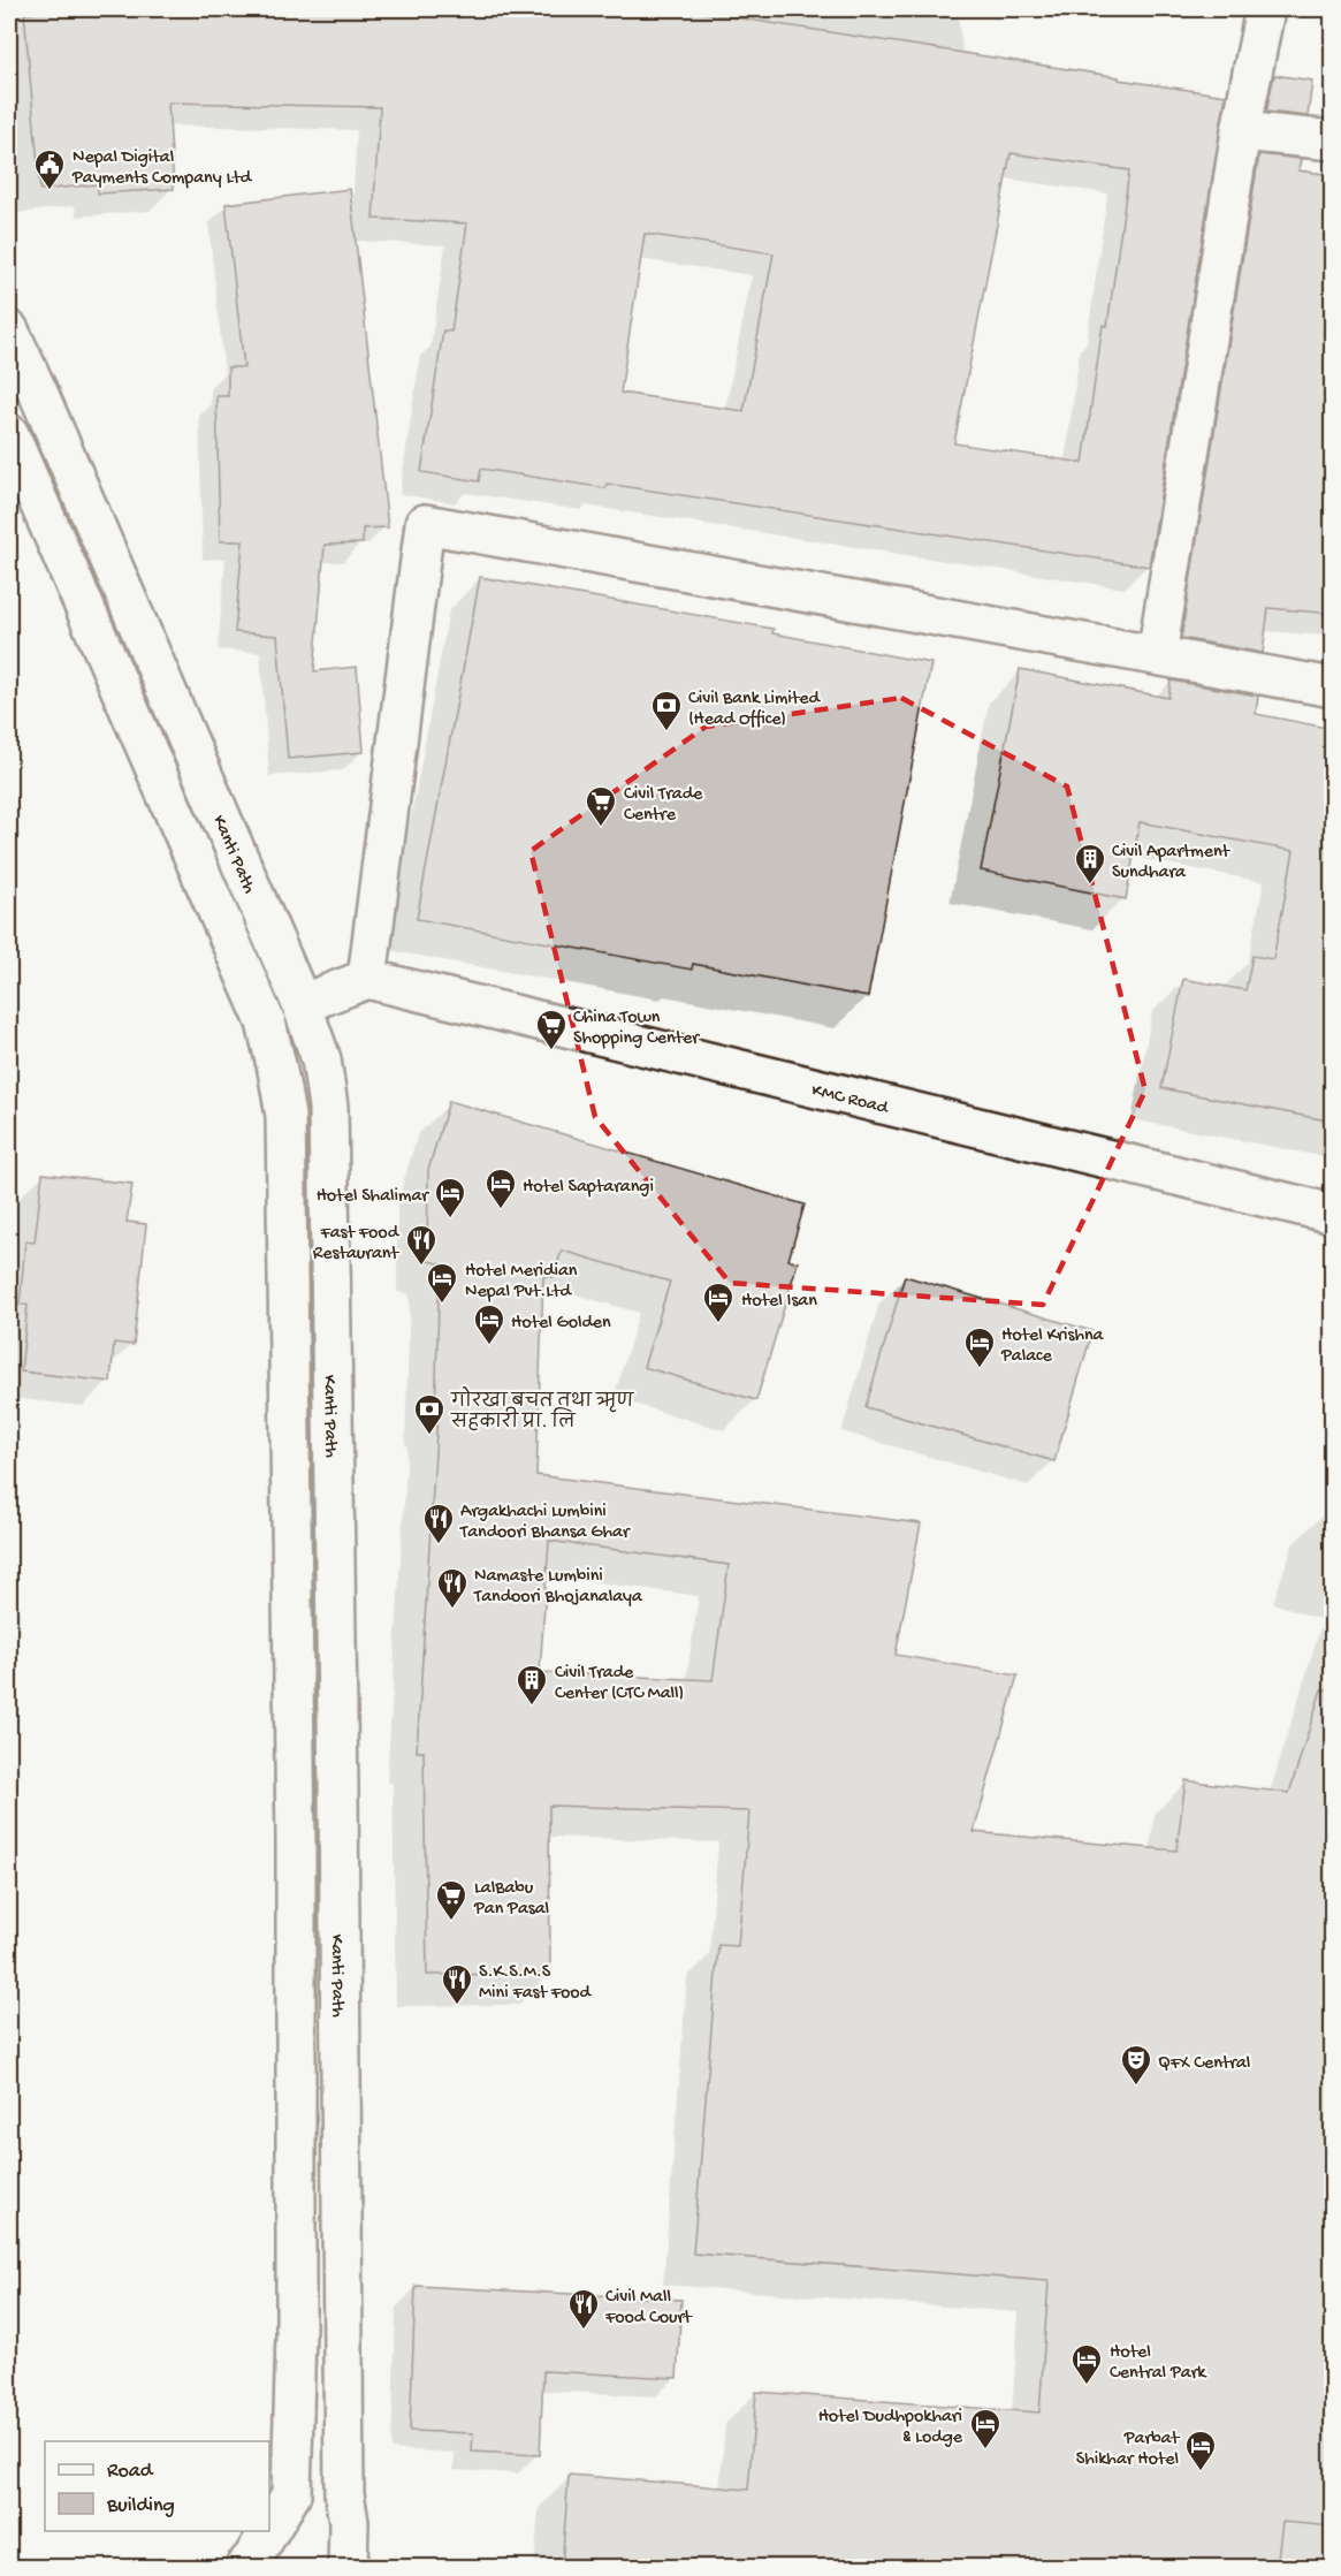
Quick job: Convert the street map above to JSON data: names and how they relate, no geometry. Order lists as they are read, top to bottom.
{
  "streets": {
    "main road": ["Kanti Path", "KMC Road"]
  },
  "places": {
    "public building": ["Nepal Digital Payments Company Ltd"],
    "bank": ["Civil Bank Limited (Head Office)", "गोरखा बचत तथा ऋण सहकारी प्रा. लि"],
    "supermarket": ["Civil Trade Centre", "China Town Shopping Center", "LalBabu Pan Pasal"],
    "building": ["Civil Apartment Sundhara", "Civil Trade Center (CTC Mall)"],
    "hotel": [
      "Hotel Saptarangi",
      "Hotel Shalimar",
      "Hotel Meridian Nepal Pvt.Ltd",
      "Hotel Isan",
      "Hotel Golden",
      "Hotel Krishna Palace",
      "Hotel Central Park",
      "Hotel Dudhpokhari & Lodge",
      "Parbat Shikhar Hotel"
    ],
    "restaurant": [
      "Fast Food Restaurant",
      "Argakhachi Lumbini Tandoori Bhansa Ghar",
      "Namaste Lumbini Tandoori Bhojanalaya",
      "S.K.S.M.S Mini Fast Food",
      "Civil Mall Food Court"
    ],
    "theatre": ["QFX Central"]
  },
  "legend": ["Road", "Building"]
}
